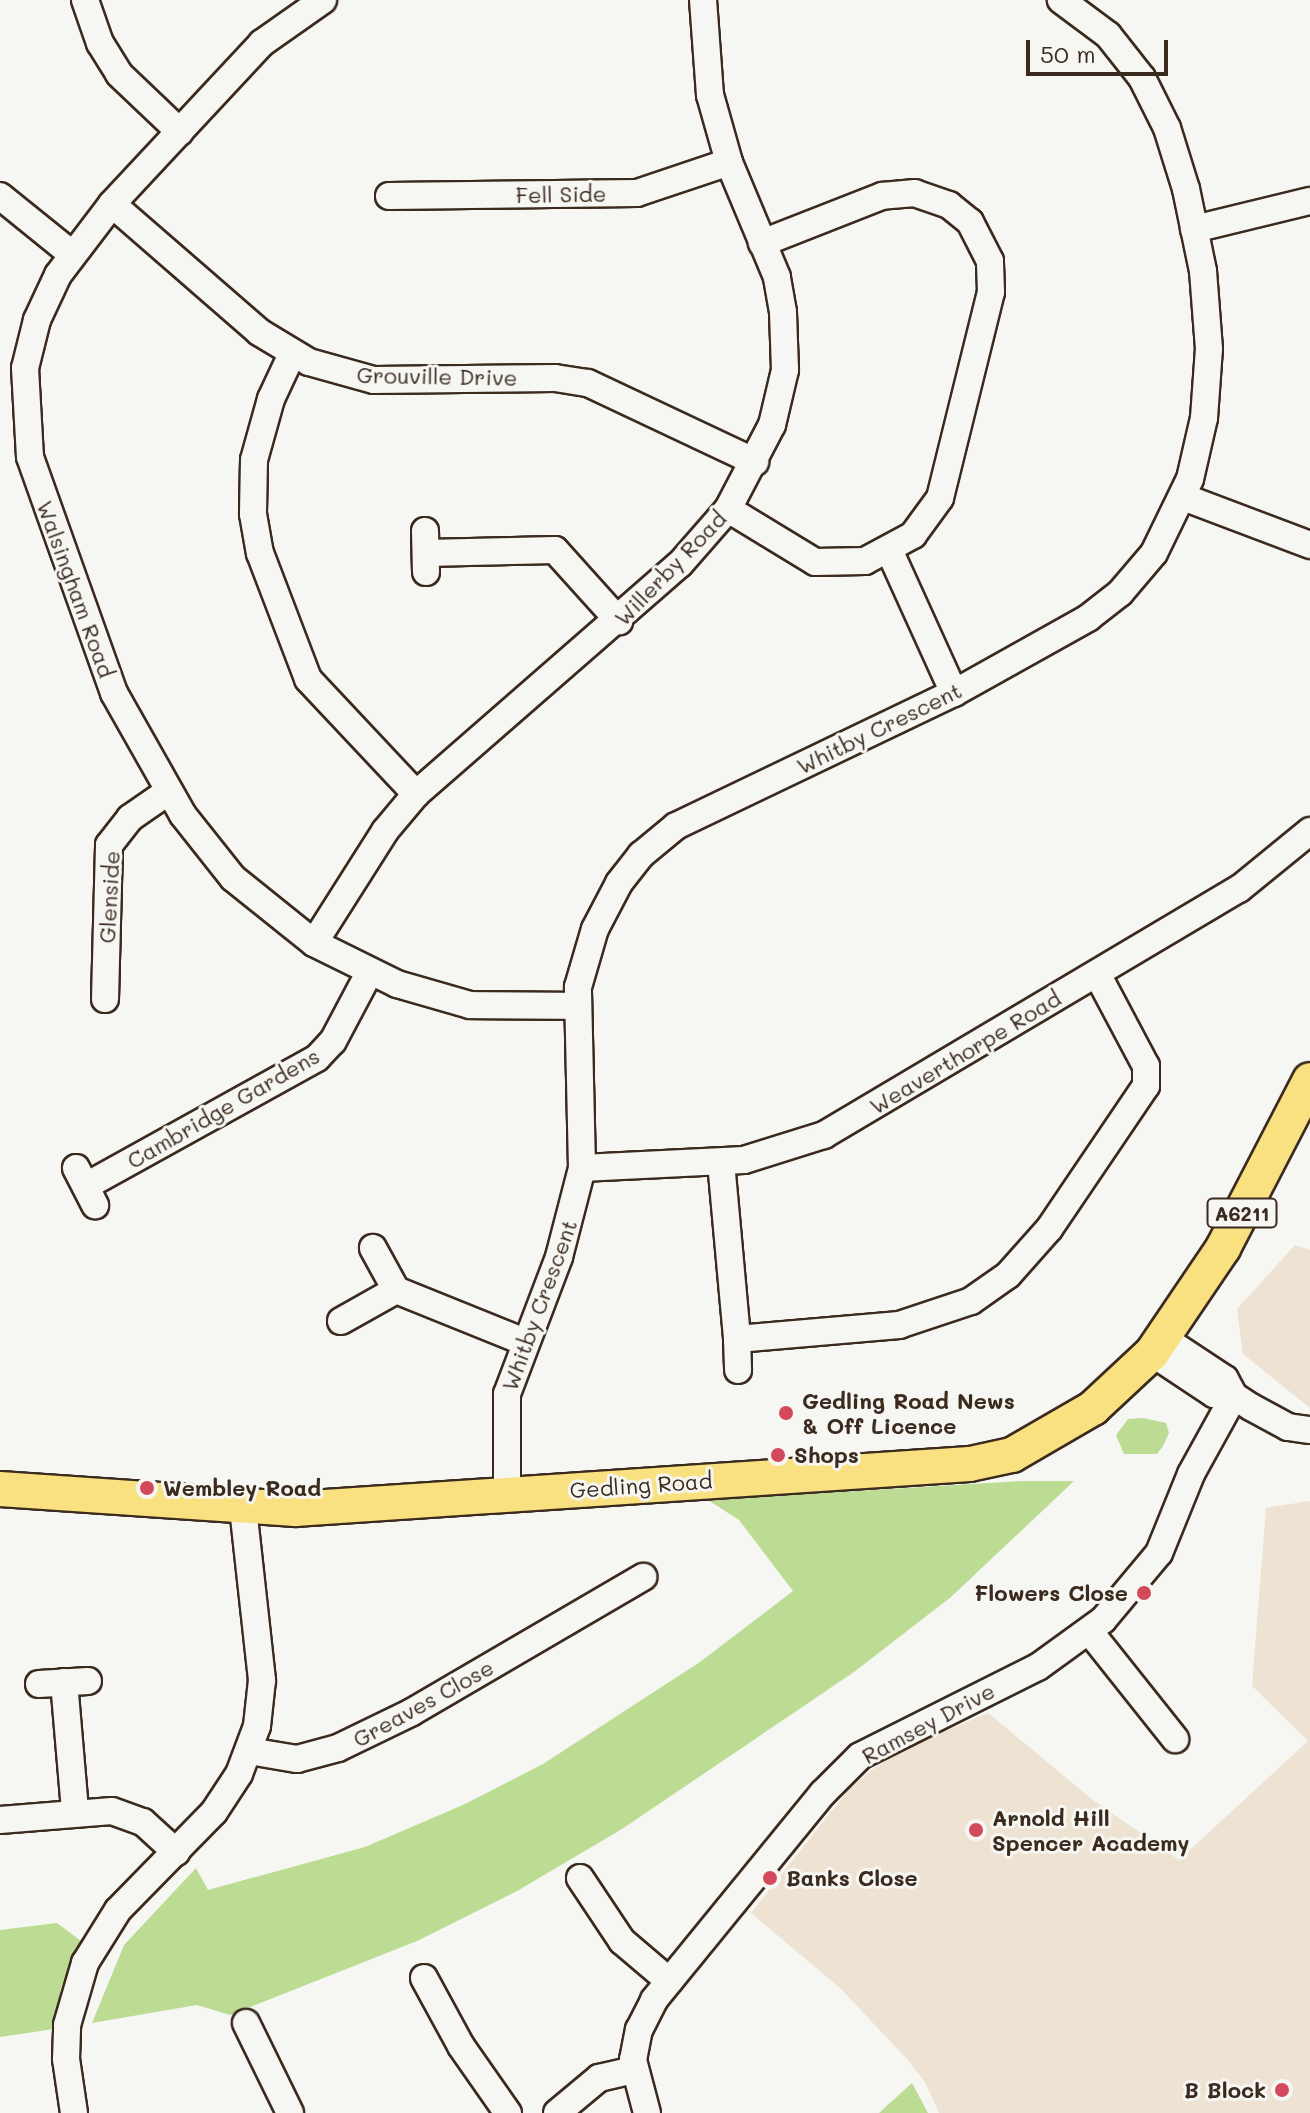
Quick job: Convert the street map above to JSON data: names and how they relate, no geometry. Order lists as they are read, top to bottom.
{
  "streets": {
    "main road": ["A6211", "Gedling Road"],
    "street": [
      "Fell Side",
      "Grouville Drive",
      "Willerby Road",
      "Walsingham Road",
      "Whitby Crescent",
      "Glenside",
      "Weaverthorpe Road",
      "Cambridge Gardens",
      "Greaves Close",
      "Ramsey Drive"
    ]
  },
  "crossings": [
    ["Fell Side", "Willerby Road"],
    ["Grouville Drive", "Willerby Road"],
    ["Grouville Drive", "Walsingham Road"],
    ["Willerby Road", "Walsingham Road"],
    ["Walsingham Road", "Whitby Crescent"],
    ["Walsingham Road", "Glenside"],
    ["Walsingham Road", "Cambridge Gardens"],
    ["Whitby Crescent", "Weaverthorpe Road"],
    ["Whitby Crescent", "Gedling Road"],
    ["A6211", "Gedling Road"]
  ],
  "places": [
    "Gedling Road News & Off Licence",
    "Shops",
    "Wembley Road",
    "Flowers Close",
    "Arnold Hill Spencer Academy",
    "Banks Close",
    "B Block"
  ],
  "scale_bar": "50 m"
}
